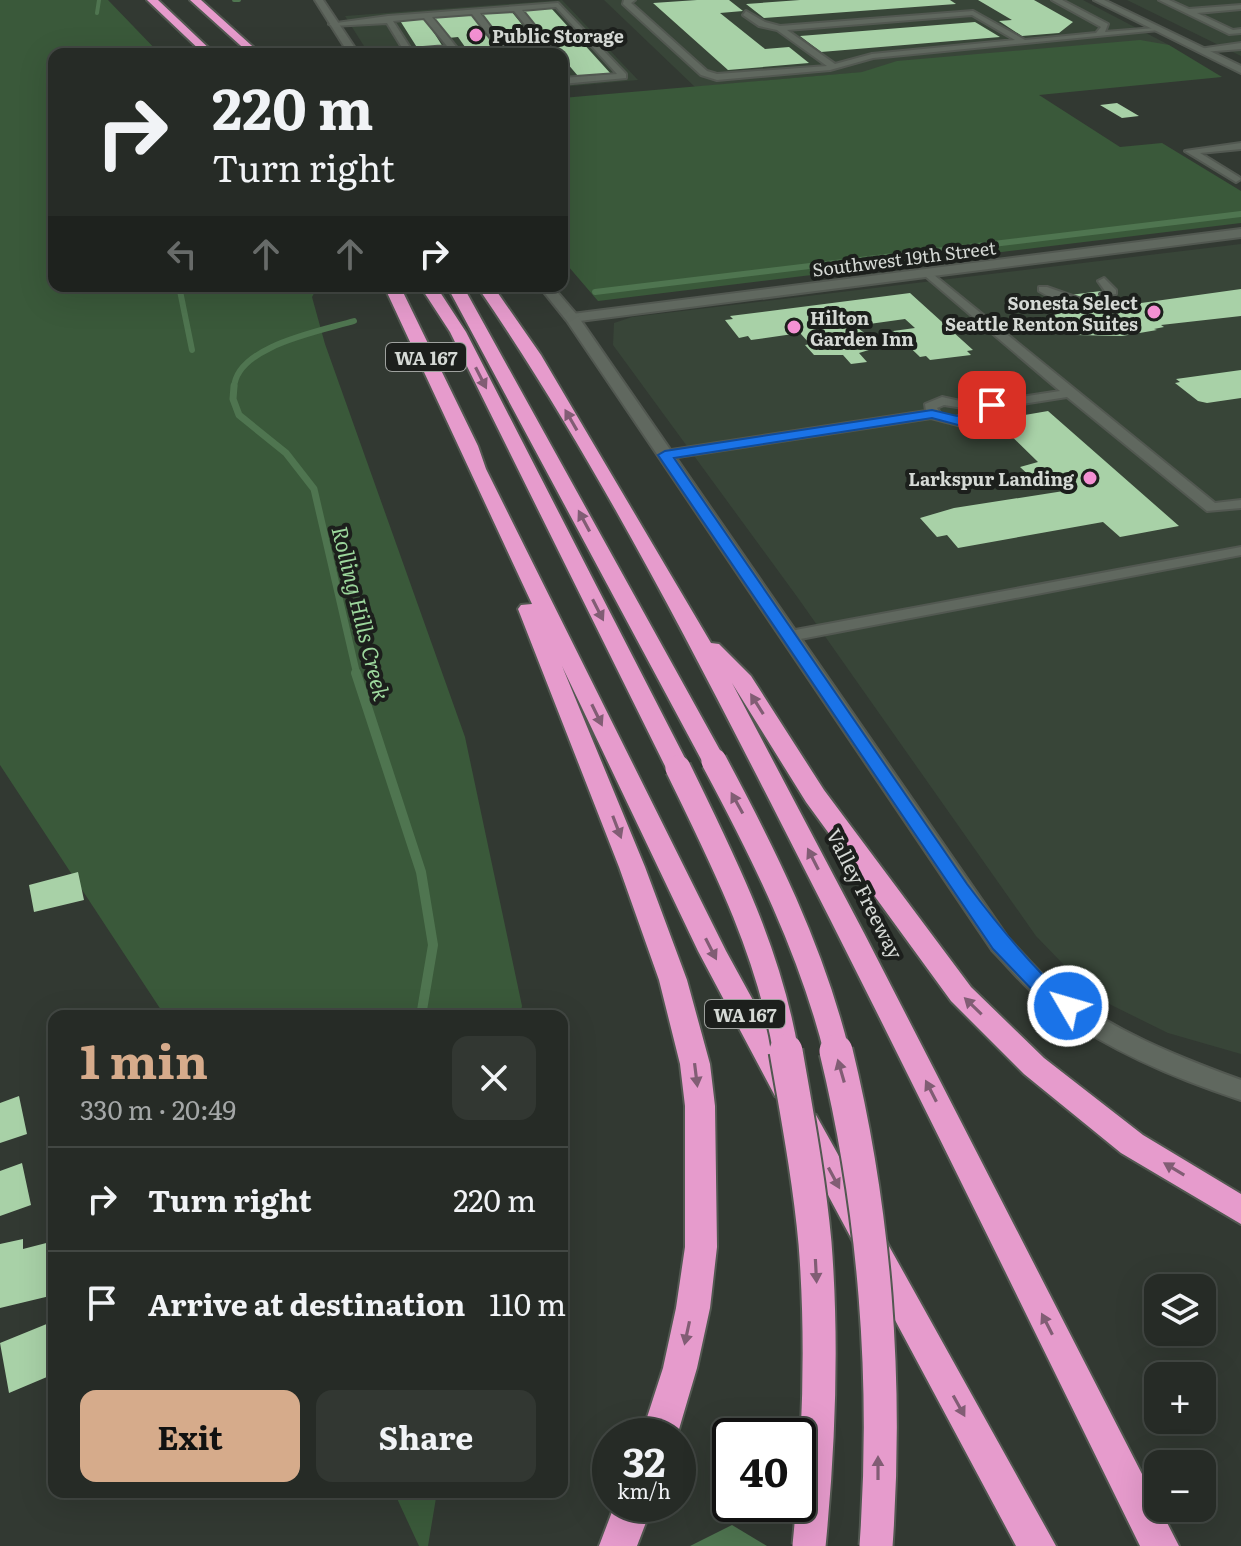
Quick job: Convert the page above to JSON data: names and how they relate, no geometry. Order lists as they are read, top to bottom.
{
  "streets": {
    "highway": ["WA 167", "Valley Freeway"],
    "street": ["Southwest 19th Street"]
  },
  "water": ["Rolling Hills Creek"],
  "places": [
    "Public Storage",
    "Sonesta Select Seattle Renton Suites",
    "Hilton Garden Inn",
    "Larkspur Landing"
  ],
  "page": {
    "turn": ["220 m", "Turn right"],
    "heading": ["1 min", "330 m · 20:49"],
    "list": [
      {
        "name": "Turn right",
        "value": "220 m"
      },
      {
        "name": "Arrive at destination",
        "value": "110 m"
      }
    ],
    "map_buttons": ["+", "−"],
    "buttons": ["Exit", "Share"],
    "speed": "32 km/h",
    "limit": "40"
  }
}
